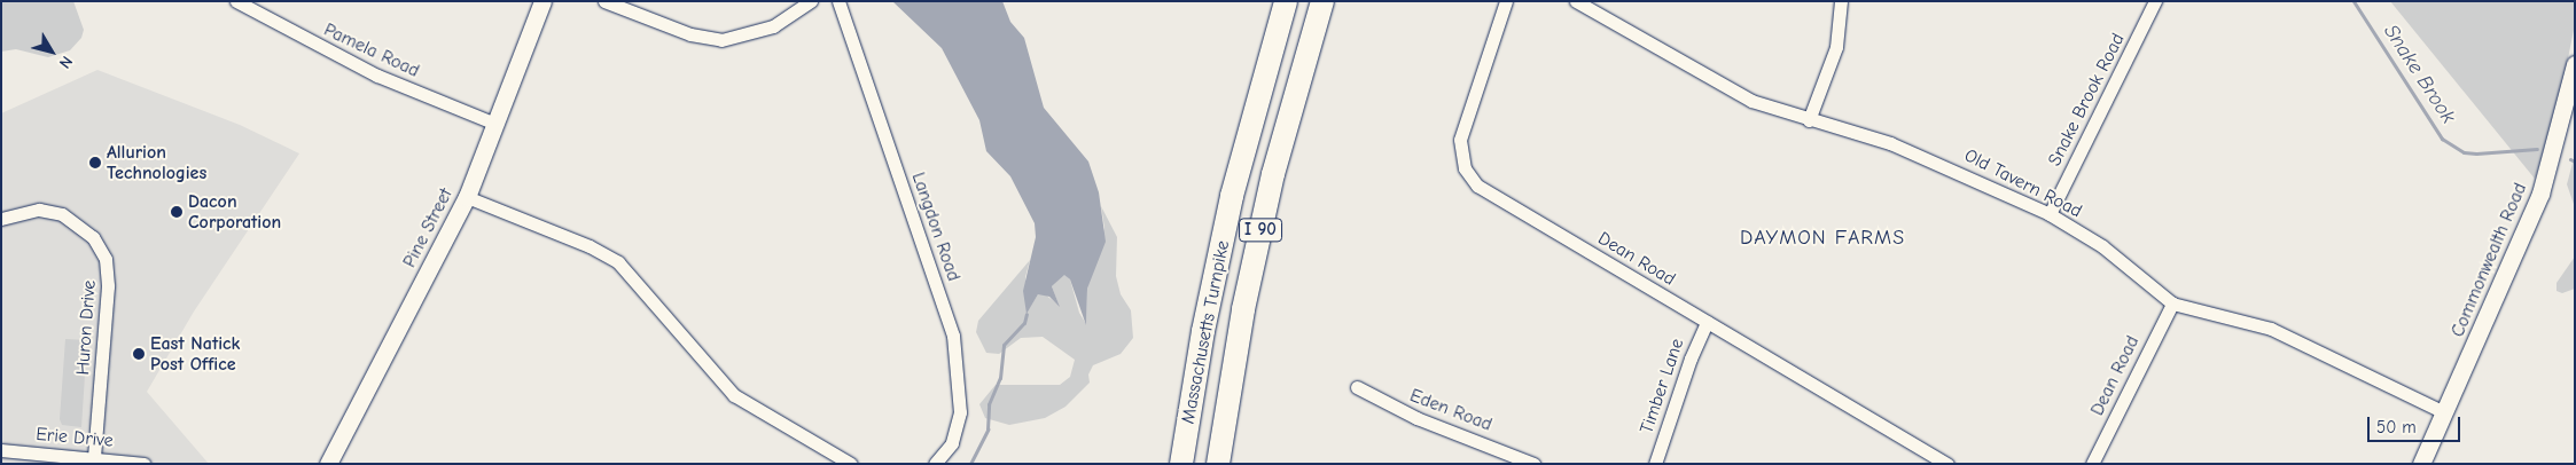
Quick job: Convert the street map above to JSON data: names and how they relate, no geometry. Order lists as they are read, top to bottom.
{
  "streets": {
    "highway": ["I 90", "Massachusetts Turnpike"],
    "main road": ["Pine Street", "Commonwealth Road"],
    "street": [
      "Pamela Road",
      "Snake Brook Road",
      "Old Tavern Road",
      "Langdon Road",
      "Dean Road",
      "Huron Drive",
      "Timber Lane",
      "Eden Road",
      "Erie Drive"
    ]
  },
  "crossings": [
    ["Pamela Road", "Pine Street"],
    ["Snake Brook Road", "Old Tavern Road"],
    ["Old Tavern Road", "Dean Road"],
    ["Old Tavern Road", "Commonwealth Road"],
    ["Dean Road", "Timber Lane"],
    ["Huron Drive", "Erie Drive"]
  ],
  "districts": ["DAYMON FARMS"],
  "water": ["Snake Brook"],
  "places": ["Allurion Technologies", "Dacon Corporation", "East Natick Post Office"],
  "scale_bar": "50 m",
  "north": "bottom right"
}
